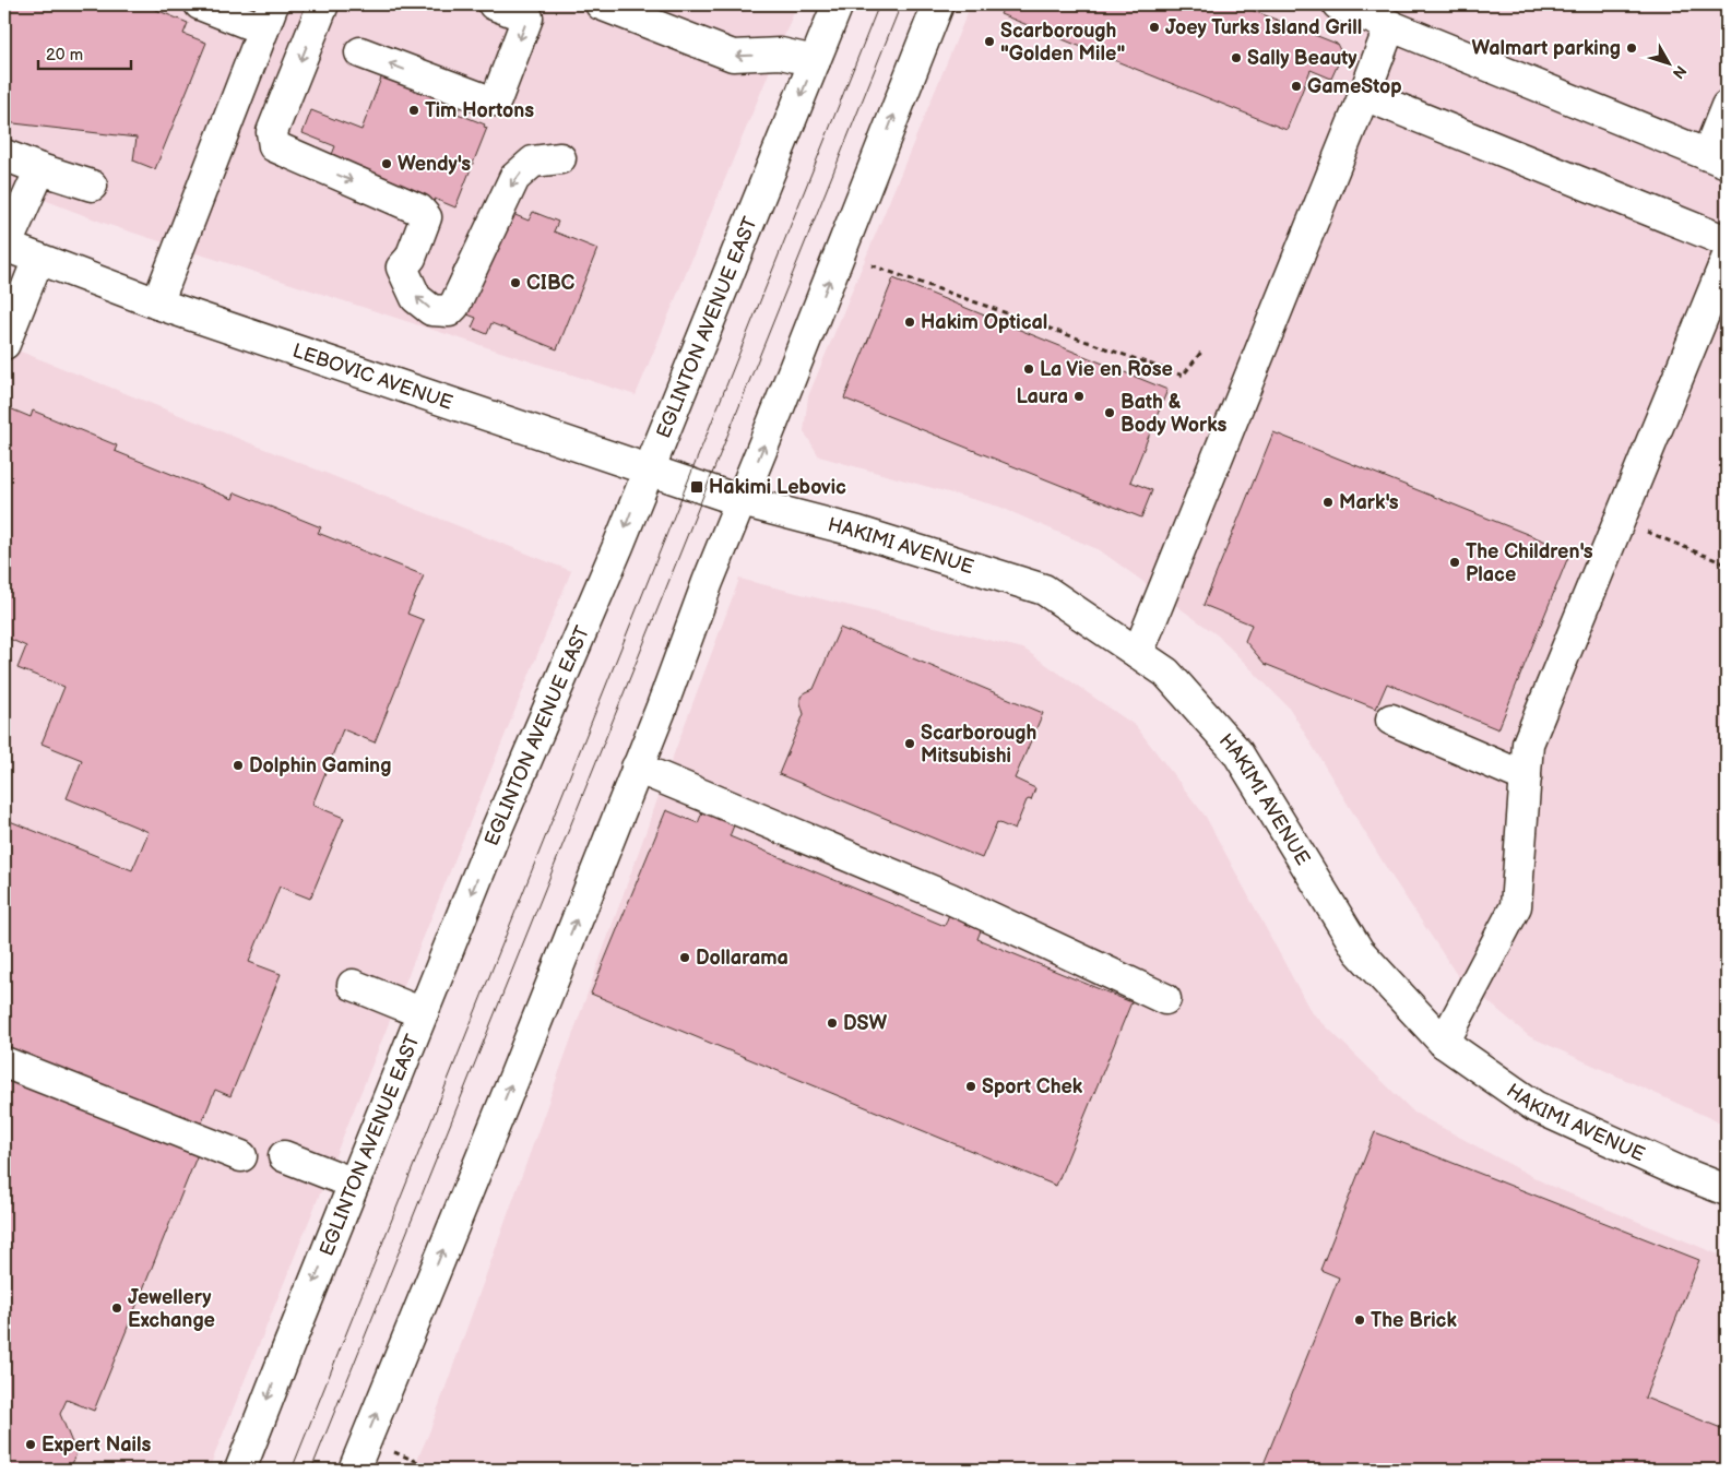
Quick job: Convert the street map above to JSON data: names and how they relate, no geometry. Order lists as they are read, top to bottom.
{
  "streets": {
    "main road": ["EGLINTON AVENUE EAST", "LEBOVIC AVENUE", "HAKIMI AVENUE"]
  },
  "crossings": [
    ["EGLINTON AVENUE EAST", "LEBOVIC AVENUE"],
    ["LEBOVIC AVENUE", "HAKIMI AVENUE"]
  ],
  "places": {
    "other": [
      "Joey Turks Island Grill",
      "Scarborough \"Golden Mile\"",
      "Walmart parking",
      "Sally Beauty",
      "GameStop",
      "Tim Hortons",
      "Wendy's",
      "CIBC",
      "Hakim Optical",
      "La Vie en Rose",
      "Laura",
      "Bath & Body Works",
      "Mark's",
      "The Children's Place",
      "Scarborough Mitsubishi",
      "Dolphin Gaming",
      "Dollarama",
      "DSW",
      "Sport Chek",
      "Jewellery Exchange",
      "The Brick",
      "Expert Nails"
    ],
    "transit": ["Hakimi Lebovic"]
  },
  "scale_bar": "20 m",
  "north": "bottom right"
}
